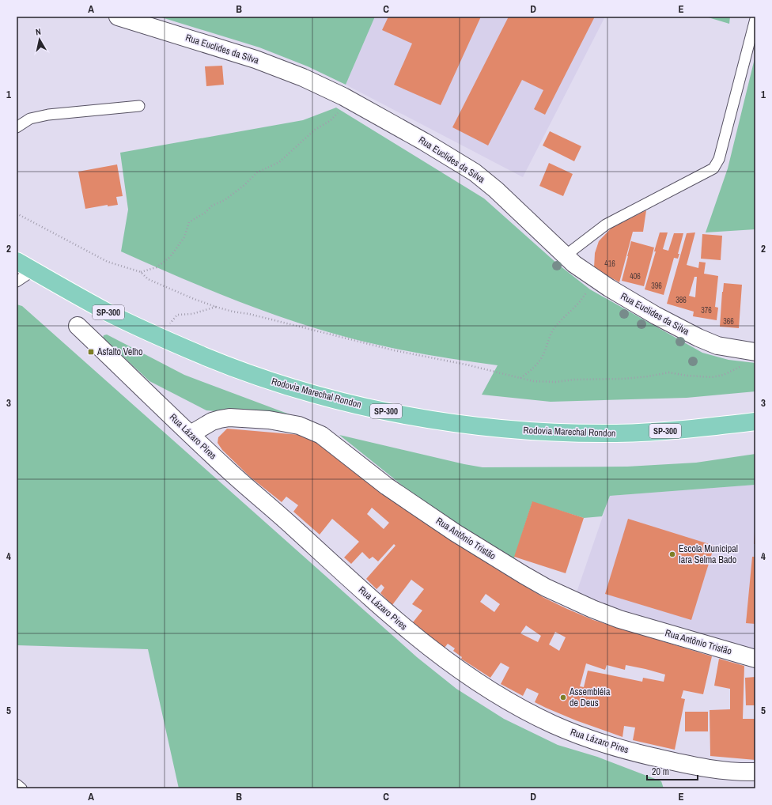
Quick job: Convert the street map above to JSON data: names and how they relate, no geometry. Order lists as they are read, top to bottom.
{
  "streets": {
    "main road": ["SP-300", "Rodovia Marechal Rondon"],
    "street": ["Rua Euclides da Silva", "Rua Lázaro Pires", "Rua Antônio Tristão"]
  },
  "crossings": [
    ["Rua Lázaro Pires", "Rua Antônio Tristão"]
  ],
  "places": {
    "transit": ["Asfalto Velho"],
    "other": ["Escola Municipal Iara Selma Bado", "Assembléia de Deus"]
  },
  "house_numbers": [
    "416",
    "406",
    "396",
    "386",
    "376",
    "366"
  ],
  "scale_bar": "20 m",
  "north": "top",
  "grid": {
    "columns": [
      "A",
      "B",
      "C",
      "D",
      "E"
    ],
    "rows": [
      "1",
      "2",
      "3",
      "4",
      "5"
    ]
  }
}
